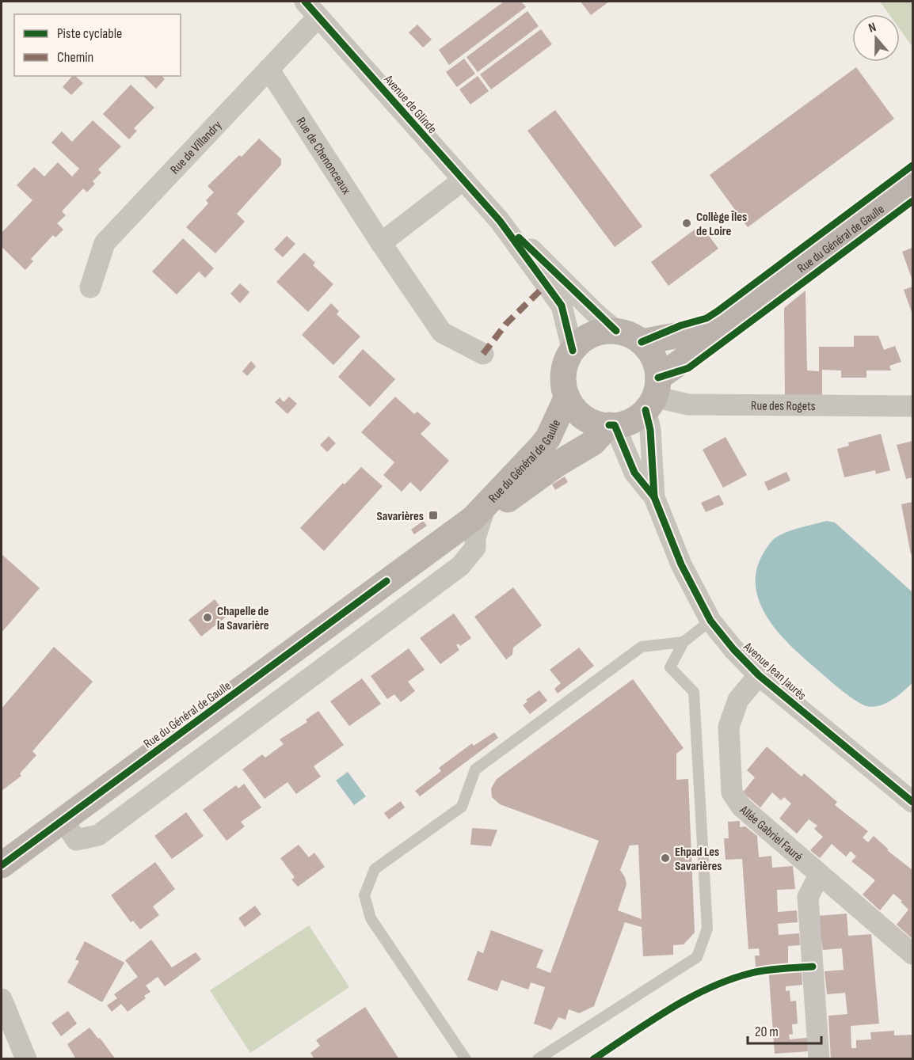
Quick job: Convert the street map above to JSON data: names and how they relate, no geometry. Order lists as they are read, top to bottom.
{
  "streets": {
    "street": [
      "Avenue de Glinde",
      "Rue de Villandry",
      "Rue de Chenonceaux",
      "Rue du Général de Gaulle",
      "Rue des Rogets",
      "Avenue Jean Jaurès",
      "Allée Gabriel Fauré"
    ]
  },
  "crossings": [
    ["Avenue de Glinde", "Rue de Villandry"],
    ["Avenue de Glinde", "Rue du Général de Gaulle"],
    ["Avenue de Glinde", "Rue des Rogets"],
    ["Avenue de Glinde", "Avenue Jean Jaurès"],
    ["Rue de Villandry", "Rue de Chenonceaux"],
    ["Rue du Général de Gaulle", "Rue des Rogets"],
    ["Rue du Général de Gaulle", "Avenue Jean Jaurès"],
    ["Rue des Rogets", "Avenue Jean Jaurès"],
    ["Avenue Jean Jaurès", "Allée Gabriel Fauré"]
  ],
  "places": {
    "other": ["Collège Îles de Loire", "Chapelle de la Savarière", "Ehpad Les Savarières"],
    "transit": ["Savarières"]
  },
  "legend": ["Piste cyclable", "Chemin"],
  "scale_bar": "20 m",
  "north": "top"
}
